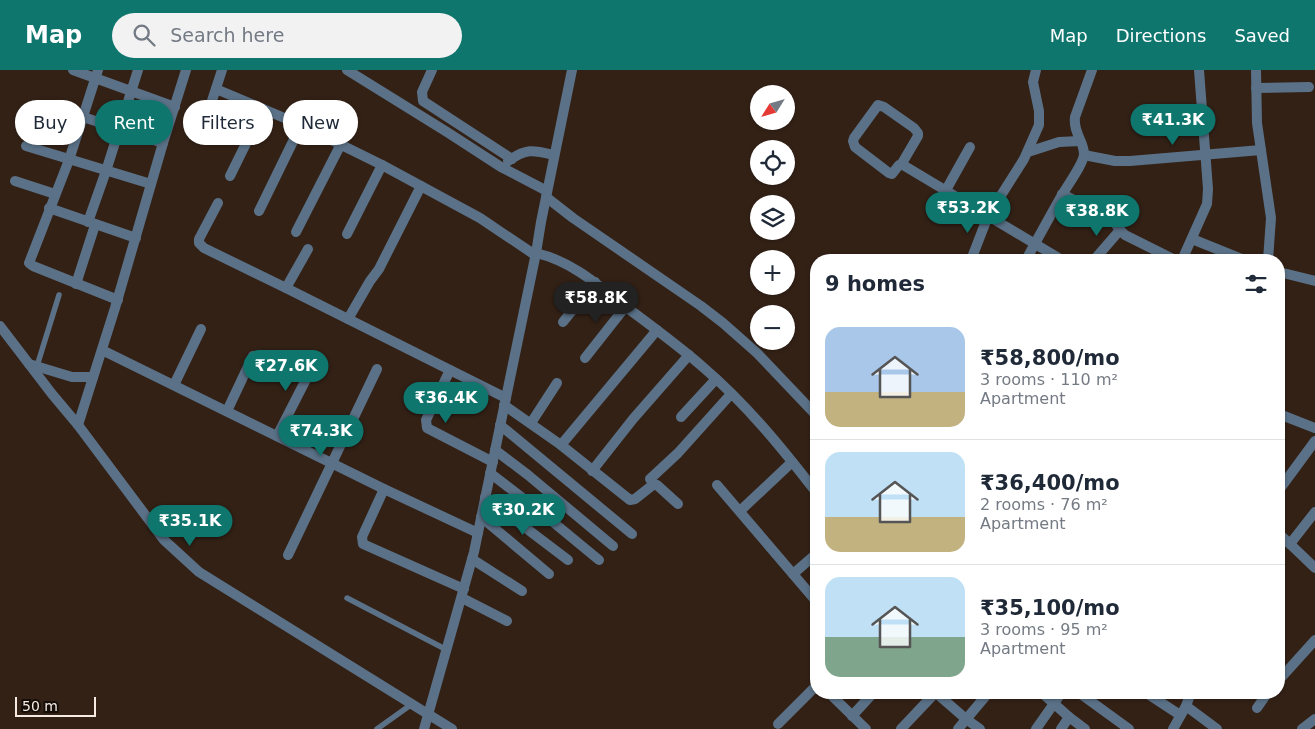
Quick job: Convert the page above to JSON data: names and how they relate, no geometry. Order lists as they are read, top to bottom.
{
  "scale_bar": "50 m",
  "north": "bottom left",
  "page": {
    "header": "Map",
    "search": "Search here",
    "nav": ["Map", "Directions", "Saved"],
    "map_buttons": ["+", "−"],
    "chip": [
      "Buy",
      "Rent",
      "Filters",
      "New"
    ],
    "price": [
      "₹41.3K",
      "₹53.2K",
      "₹38.8K",
      "₹58.8K",
      "₹27.6K",
      "₹36.4K",
      "₹74.3K",
      "₹30.2K",
      "₹35.1K"
    ],
    "heading": "9 homes",
    "list": [
      {
        "name": "₹58,800/mo",
        "note": "3 rooms · 110 m² · Apartment"
      },
      {
        "name": "₹36,400/mo",
        "note": "2 rooms · 76 m² · Apartment"
      },
      {
        "name": "₹35,100/mo",
        "note": "3 rooms · 95 m² · Apartment"
      }
    ],
    "scale": "50 m"
  }
}
